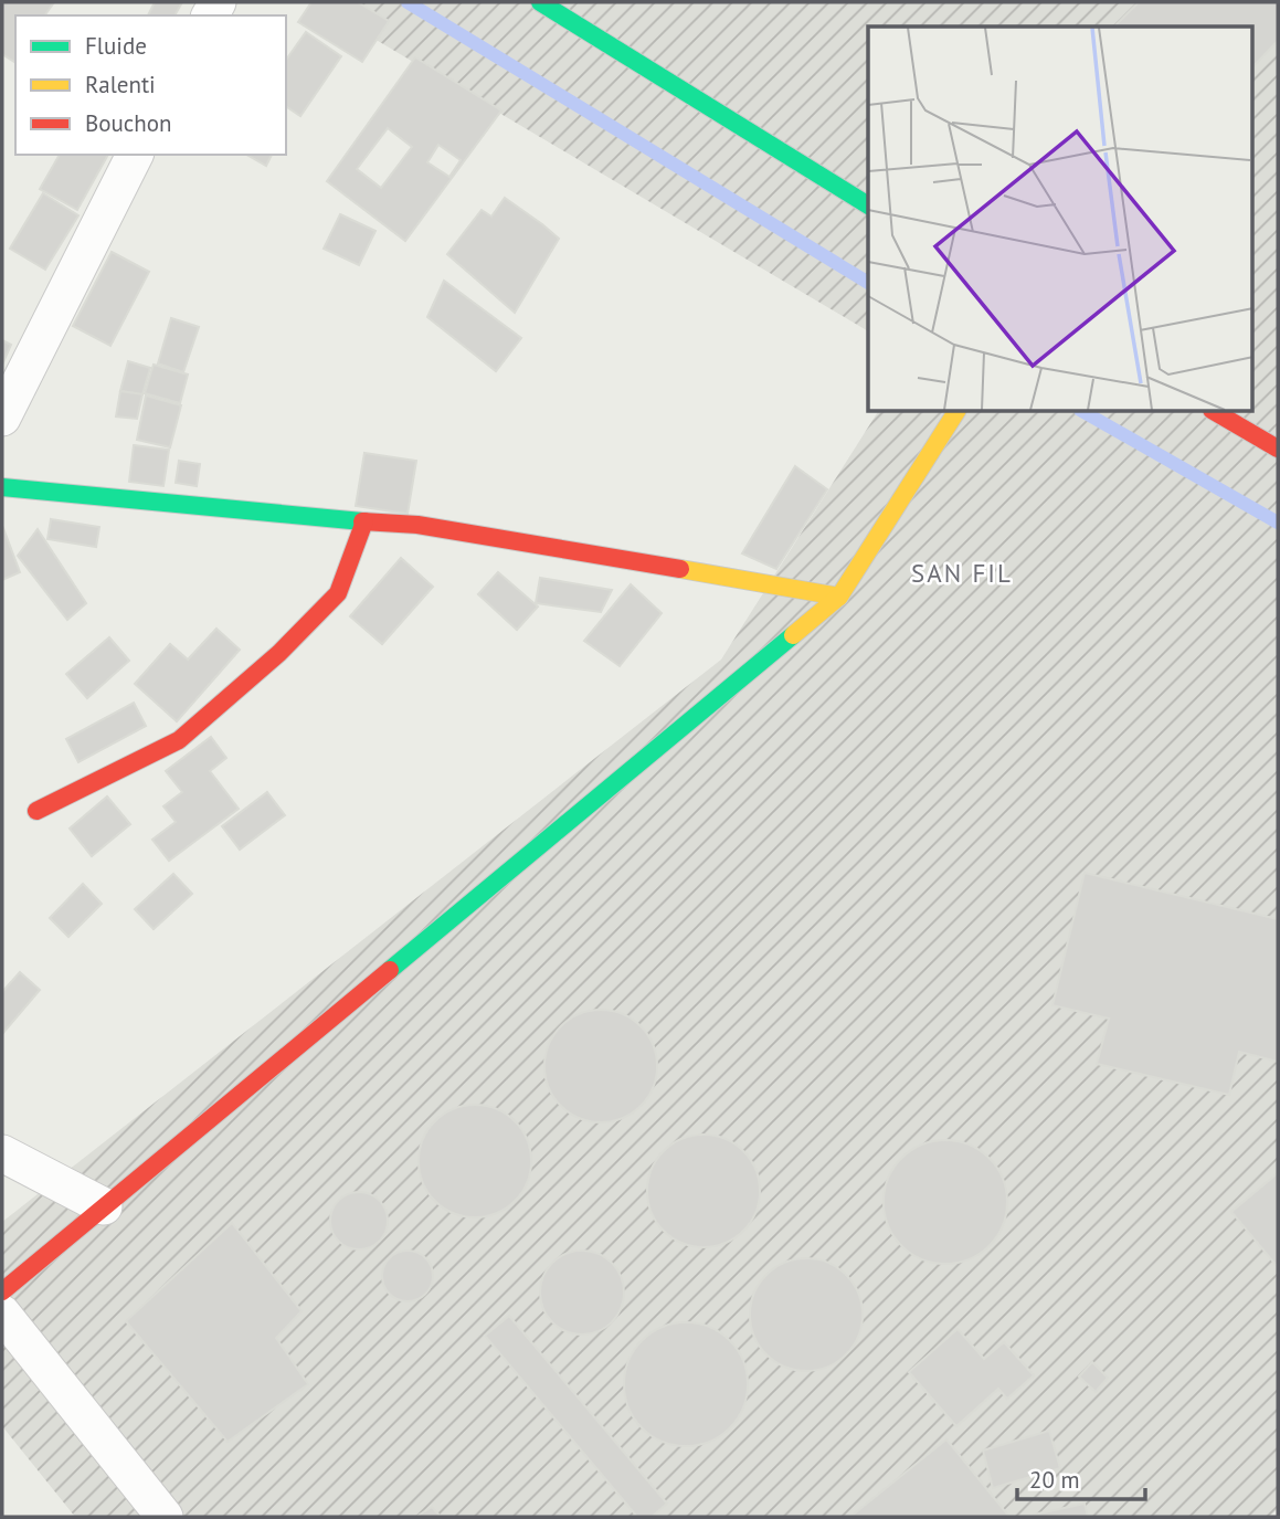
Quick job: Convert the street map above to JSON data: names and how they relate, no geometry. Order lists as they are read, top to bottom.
{
  "districts": ["SAN FIL"],
  "legend": ["Fluide", "Ralenti", "Bouchon"],
  "scale_bar": "20 m"
}
